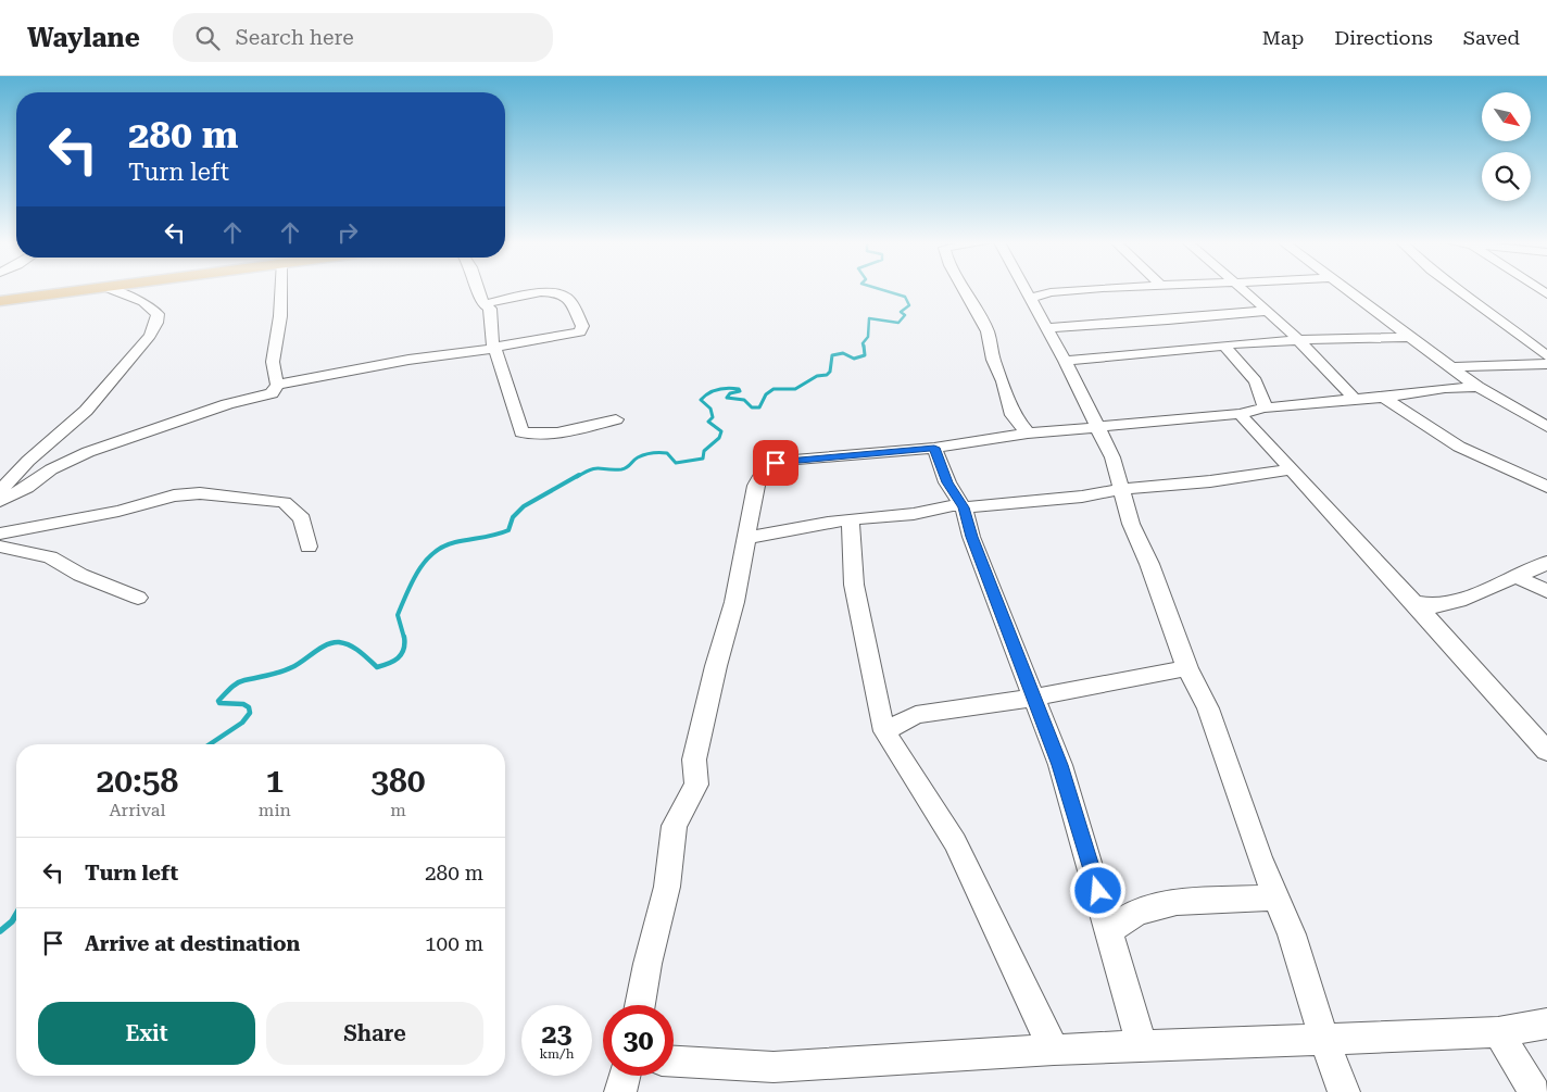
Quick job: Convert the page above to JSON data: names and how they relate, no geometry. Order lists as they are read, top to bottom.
{
  "north": "bottom right",
  "page": {
    "header": "Waylane",
    "search": "Search here",
    "nav": ["Map", "Directions", "Saved"],
    "turn": ["280 m", "Turn left"],
    "eta": [
      "20:58",
      "Arrival",
      "1",
      "min",
      "380",
      "m"
    ],
    "list": [
      {
        "name": "Turn left",
        "value": "280 m"
      },
      {
        "name": "Arrive at destination",
        "value": "100 m"
      }
    ],
    "buttons": ["Exit", "Share"],
    "speed": "23 km/h",
    "limit": "30"
  }
}
